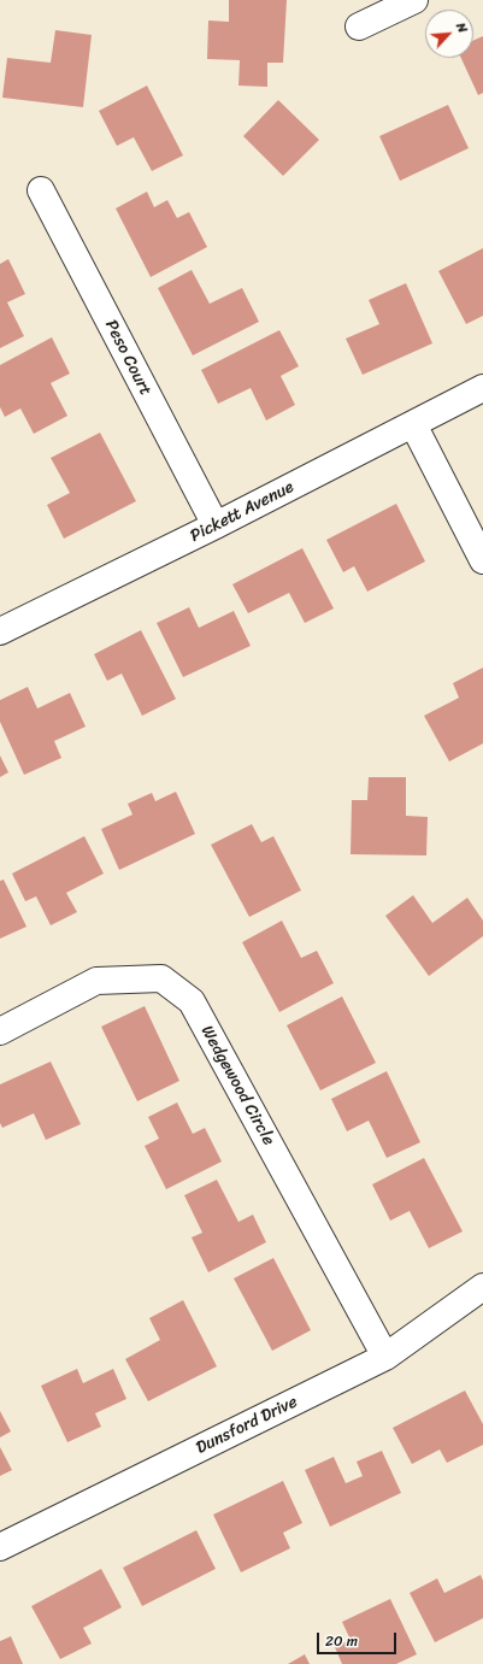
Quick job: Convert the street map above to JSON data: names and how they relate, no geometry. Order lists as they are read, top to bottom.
{
  "streets": {
    "street": [
      "Peso Court",
      "Pickett Avenue",
      "Wedgewood Circle",
      "Dunsford Drive"
    ]
  },
  "crossings": [
    ["Peso Court", "Pickett Avenue"],
    ["Wedgewood Circle", "Dunsford Drive"]
  ],
  "scale_bar": "20 m",
  "north": "top right"
}
